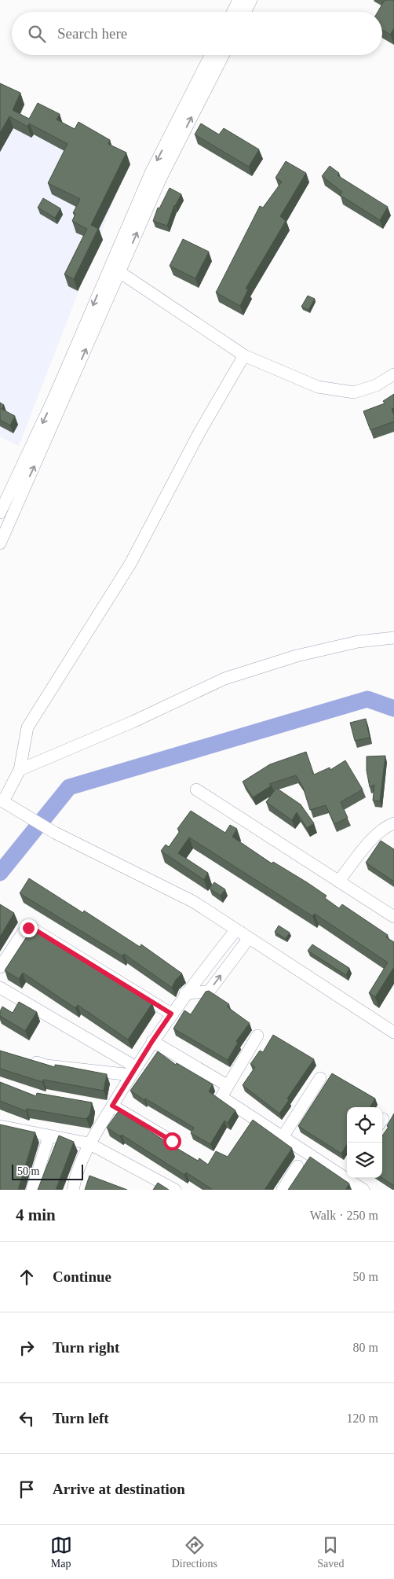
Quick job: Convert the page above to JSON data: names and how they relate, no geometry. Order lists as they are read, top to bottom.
{
  "scale_bar": "50 m",
  "page": {
    "search": "Search here",
    "scale": "50 m",
    "heading": ["4 min", "Walk · 250 m"],
    "list": [
      ["Continue", "50 m"],
      ["Turn right", "80 m"],
      ["Turn left", "120 m"],
      "Arrive at destination"
    ],
    "nav": ["Map", "Directions", "Saved"]
  }
}
